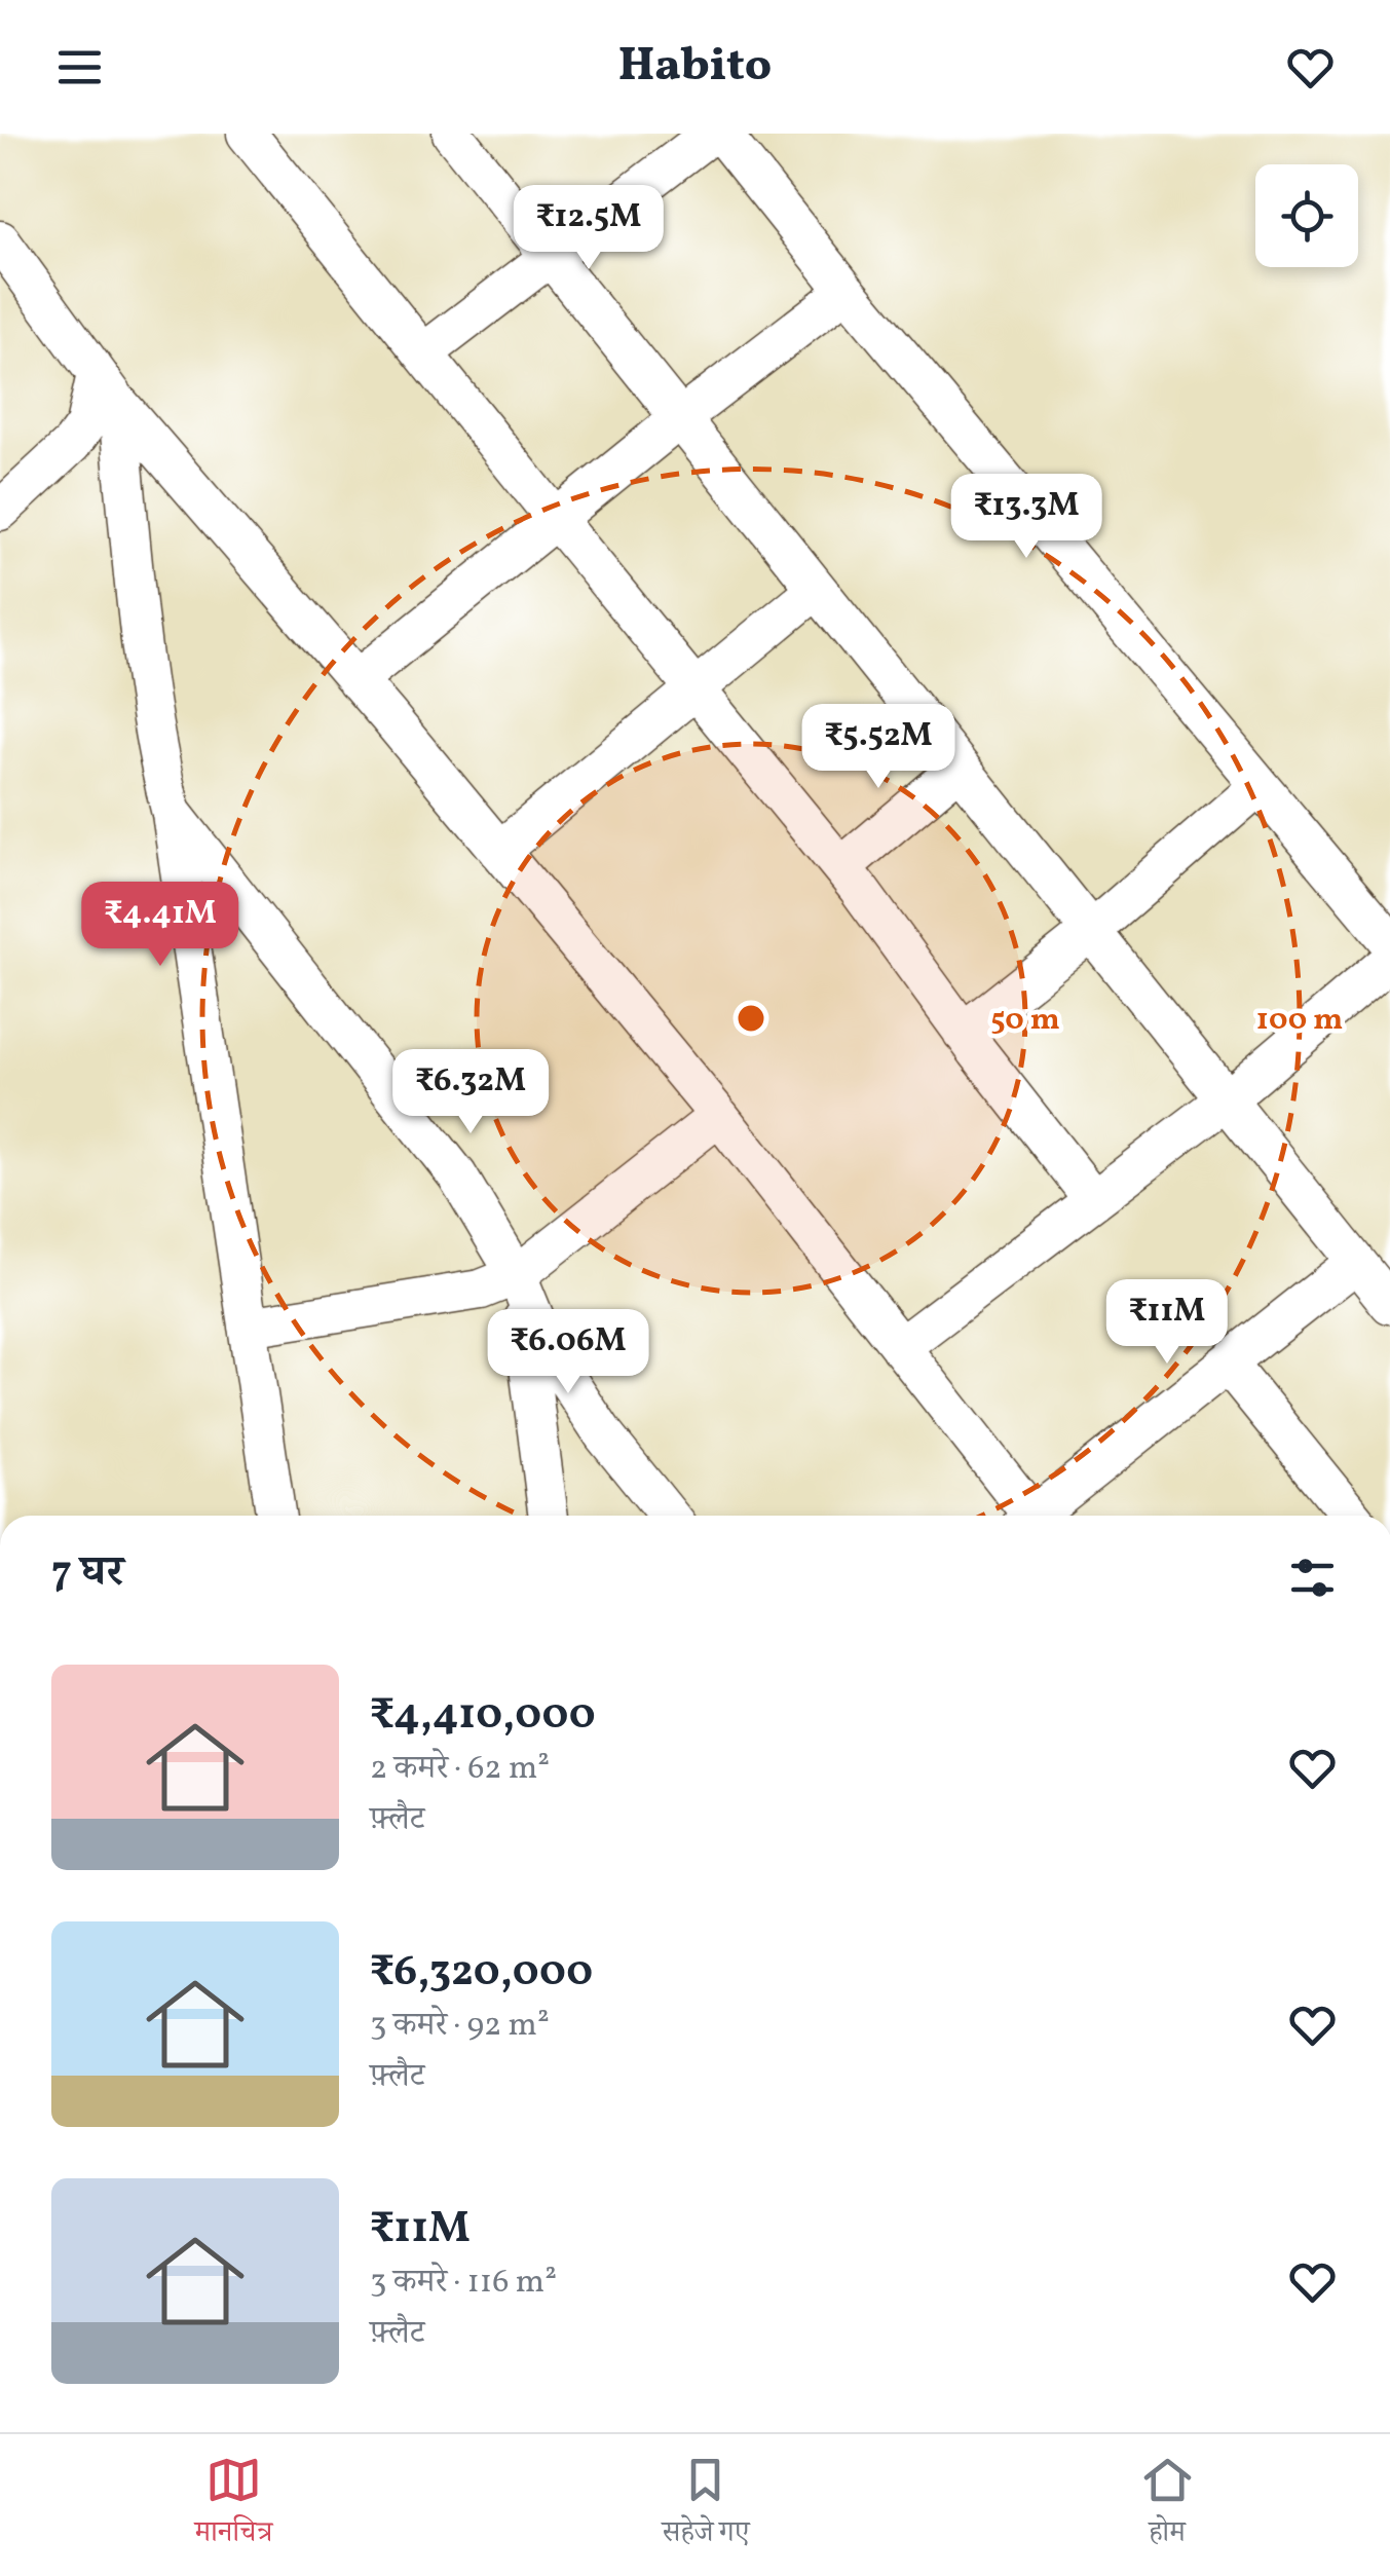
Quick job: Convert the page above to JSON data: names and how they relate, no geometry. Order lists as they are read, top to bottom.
{
  "page": {
    "header": "Habito",
    "price": [
      "₹12.5M",
      "₹13.3M",
      "₹5.52M",
      "₹4.41M",
      "₹6.32M",
      "₹11M",
      "₹6.06M"
    ],
    "heading": "7 घर",
    "list": [
      {
        "name": "₹4,410,000",
        "note": "2 कमरे · 62 m² · फ़्लैट"
      },
      {
        "name": "₹6,320,000",
        "note": "3 कमरे · 92 m² · फ़्लैट"
      },
      {
        "name": "₹11M",
        "note": "3 कमरे · 116 m² · फ़्लैट"
      }
    ],
    "tabs": ["मानचित्र", "सहेजे गए", "होम"]
  },
  "rings": ["50 m", "100 m"]
}
